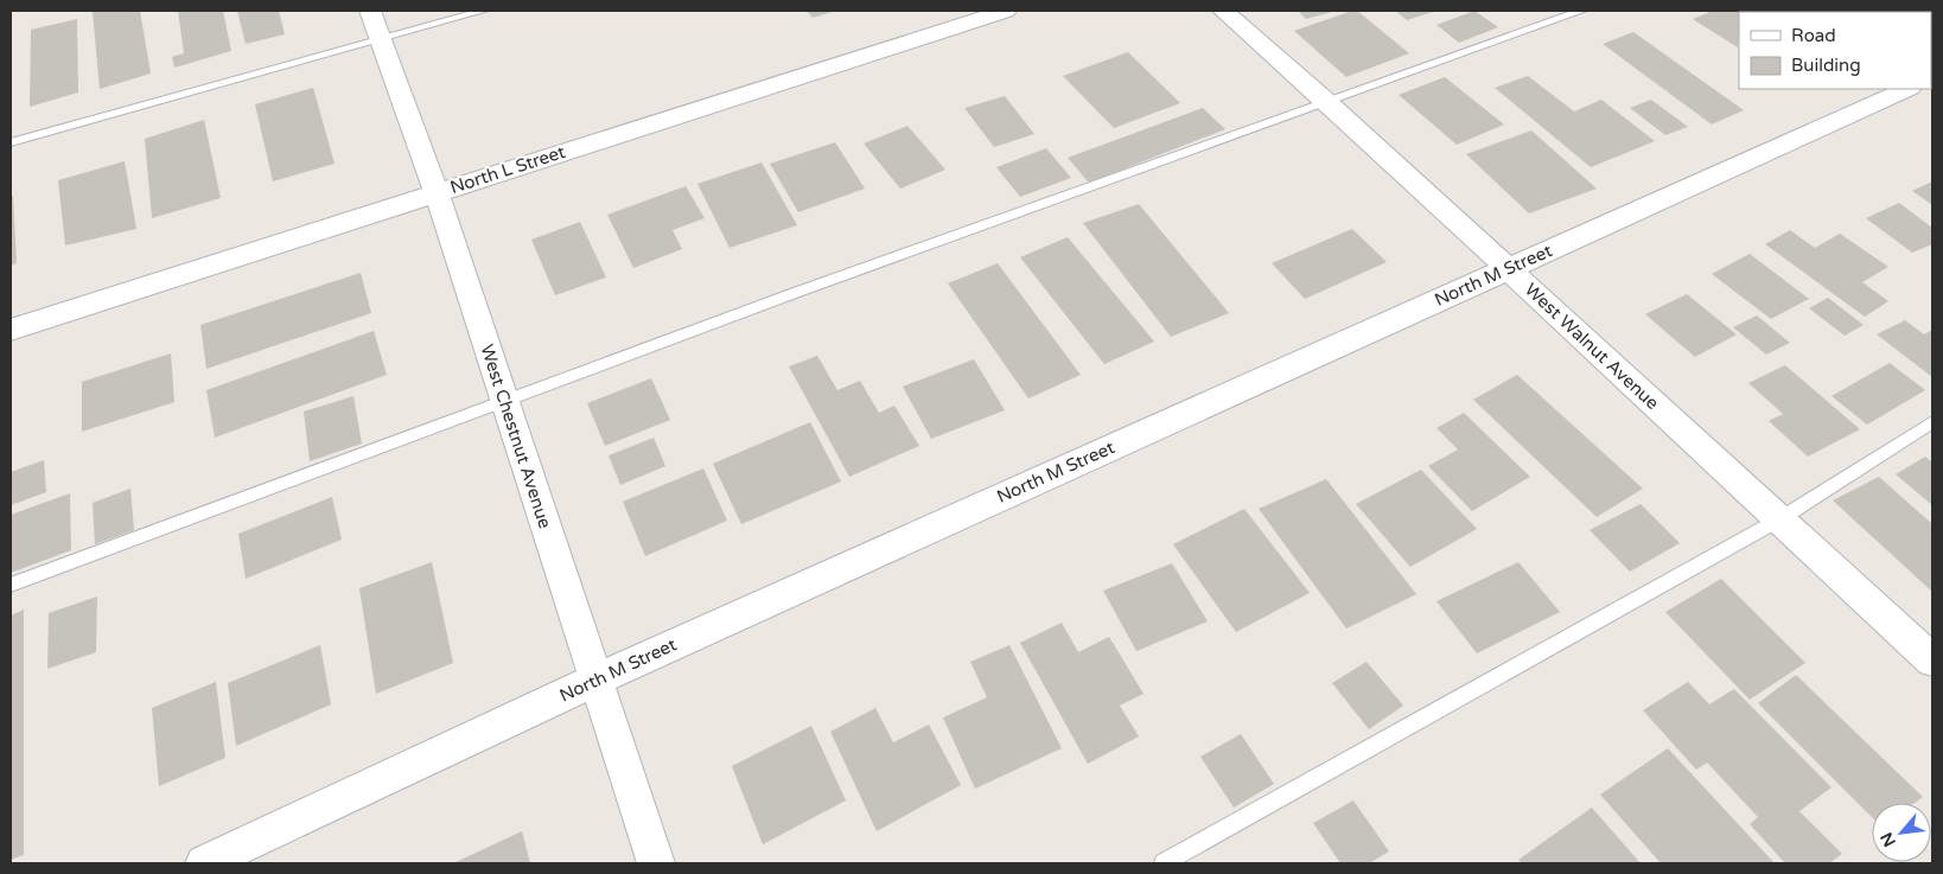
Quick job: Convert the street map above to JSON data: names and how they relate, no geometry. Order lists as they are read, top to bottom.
{
  "streets": {
    "street": [
      "North L Street",
      "North M Street",
      "West Walnut Avenue",
      "West Chestnut Avenue"
    ]
  },
  "crossings": [
    ["North L Street", "West Chestnut Avenue"],
    ["North M Street", "West Walnut Avenue"],
    ["North M Street", "West Chestnut Avenue"]
  ],
  "legend": ["Road", "Building"],
  "north": "bottom left"
}
